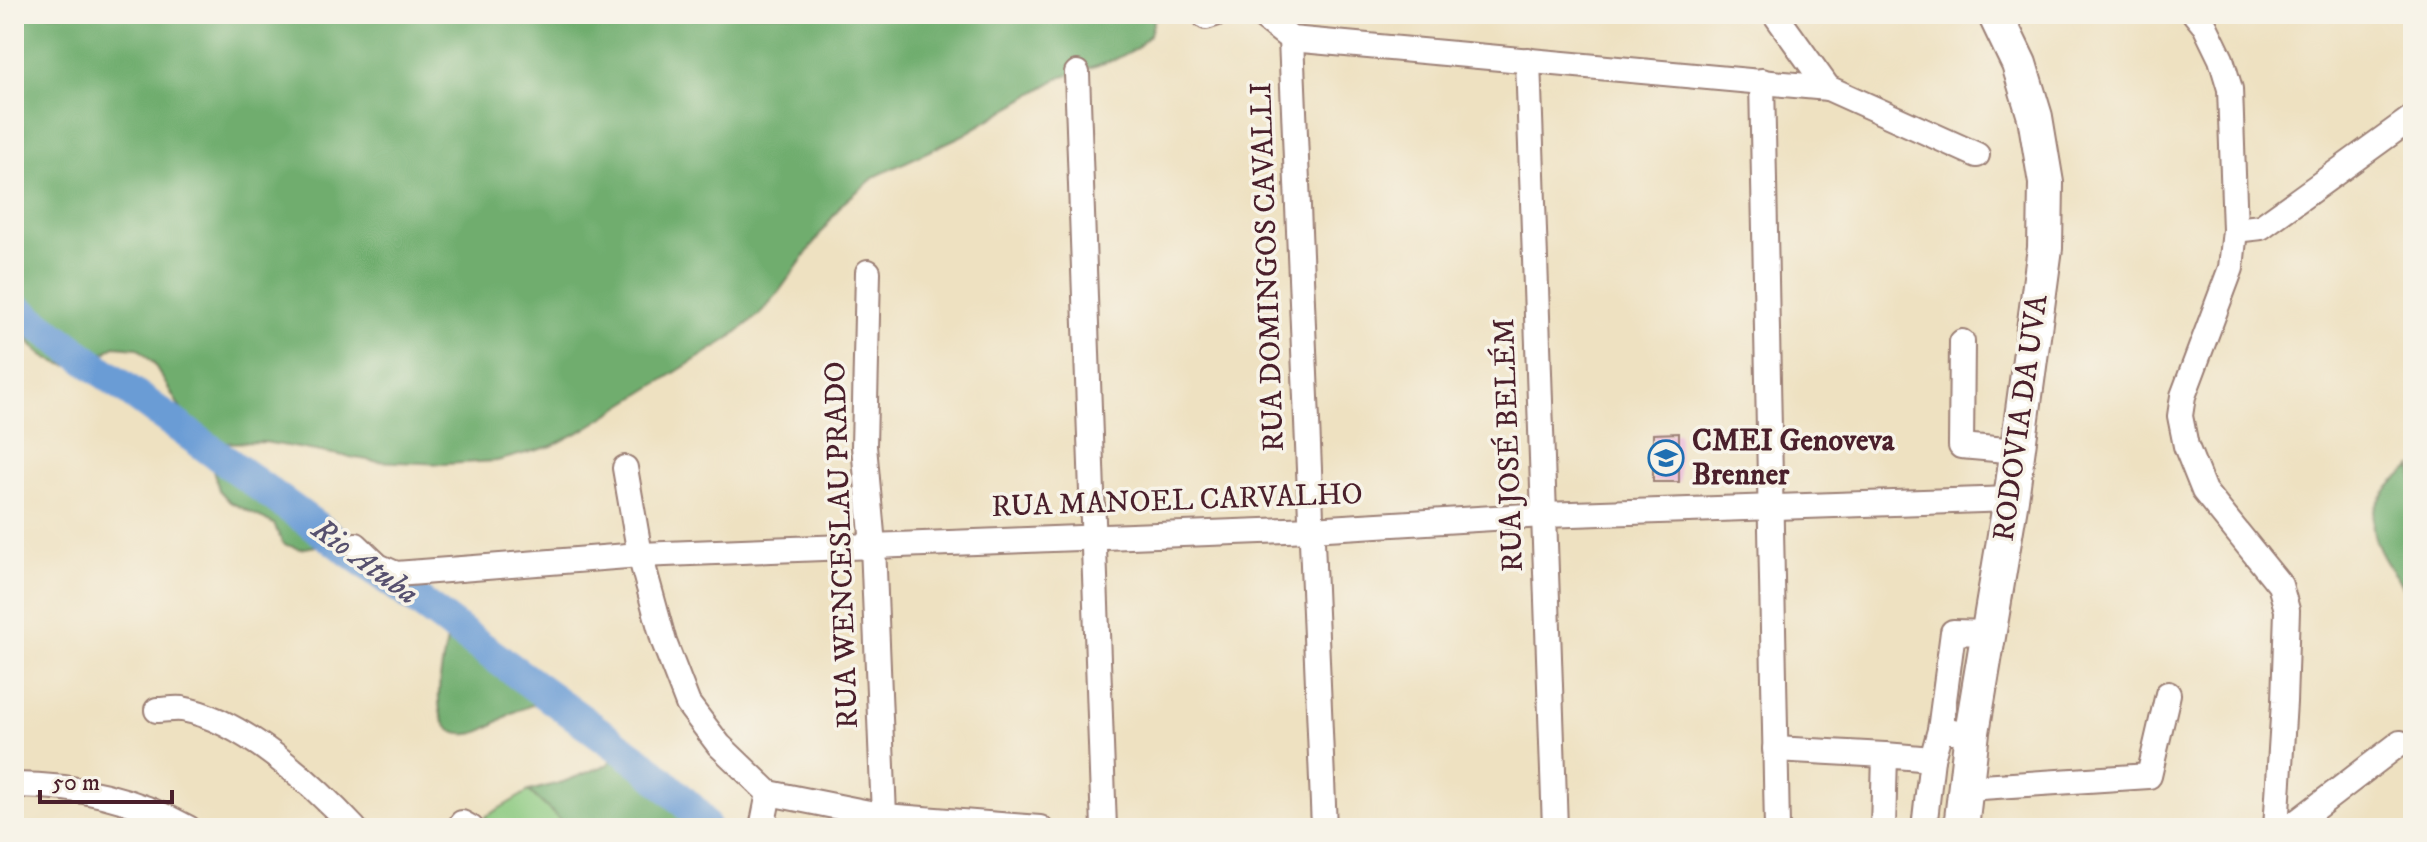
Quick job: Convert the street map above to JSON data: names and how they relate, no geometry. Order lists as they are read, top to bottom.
{
  "streets": {
    "highway": ["RODOVIA DA UVA"],
    "street": [
      "RUA DOMINGOS CAVALLI",
      "RUA JOSÉ BELÉM",
      "RUA MANOEL CARVALHO",
      "RUA WENCESLAU PRADO"
    ]
  },
  "crossings": [
    ["RUA DOMINGOS CAVALLI", "RUA MANOEL CARVALHO"],
    ["RODOVIA DA UVA", "RUA MANOEL CARVALHO"],
    ["RUA JOSÉ BELÉM", "RUA MANOEL CARVALHO"],
    ["RUA MANOEL CARVALHO", "RUA WENCESLAU PRADO"]
  ],
  "water": ["Rio Atuba"],
  "places": {
    "school or university": ["CMEI Genoveva Brenner"]
  },
  "scale_bar": "50 m"
}
